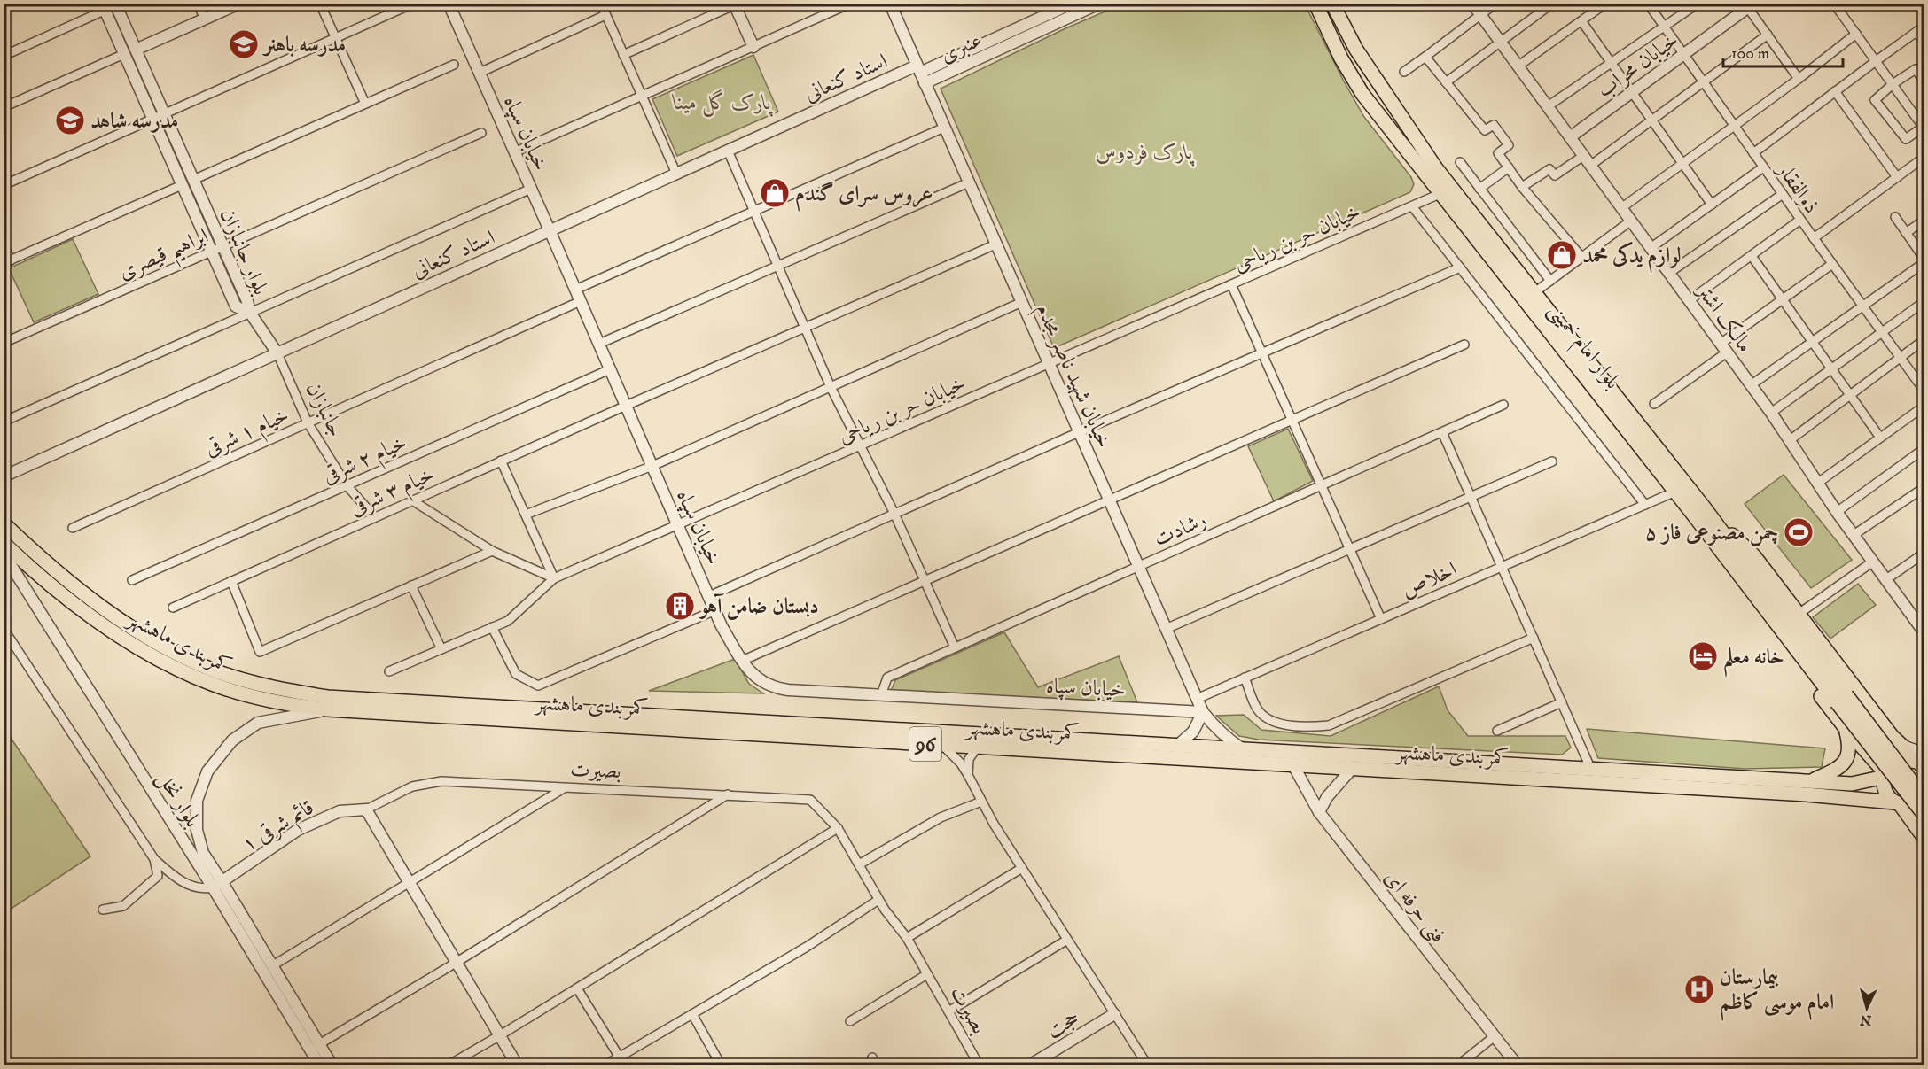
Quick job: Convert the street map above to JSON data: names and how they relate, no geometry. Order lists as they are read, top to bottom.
{
  "streets": {
    "main road": ["بلوار امام خمینی", "کمربندی ماهشهر", "96"],
    "street": [
      "عنبری",
      "خیابان محراب",
      "استاد کنعانی",
      "خیابان سپاه",
      "ذوالفقار",
      "خیابان حر بن ریاحی",
      "بلوار جانبازان",
      "ابراهیم قیصری",
      "مالک اشتر",
      "خیابان شهید ناصر مجدم",
      "جانبازان",
      "خیام ۱ شرقی",
      "خیام ۲ شرقی",
      "خیام ۳ شرقی",
      "رشادت",
      "اخلاص",
      "بصیرت",
      "بلوار نخل",
      "قائم شرقی ۱",
      "فنی حرفه ای",
      "حجت"
    ]
  },
  "crossings": [
    ["عنبری", "استاد کنعانی"],
    ["عنبری", "خیابان شهید ناصر مجدم"],
    ["خیابان محراب", "ذوالفقار"],
    ["خیابان محراب", "مالک اشتر"],
    ["استاد کنعانی", "خیابان سپاه"],
    ["استاد کنعانی", "خیابان شهید ناصر مجدم"],
    ["استاد کنعانی", "جانبازان"],
    ["خیابان سپاه", "خیابان حر بن ریاحی"],
    ["خیابان سپاه", "خیابان شهید ناصر مجدم"],
    ["خیابان سپاه", "خیام ۱ شرقی"],
    ["خیابان سپاه", "خیام ۲ شرقی"],
    ["خیابان سپاه", "خیام ۳ شرقی"],
    ["خیابان سپاه", "رشادت"],
    ["خیابان حر بن ریاحی", "بلوار امام خمینی"],
    ["خیابان حر بن ریاحی", "خیابان شهید ناصر مجدم"],
    ["بلوار جانبازان", "ابراهیم قیصری"],
    ["بلوار جانبازان", "جانبازان"],
    ["بلوار امام خمینی", "اخلاص"],
    ["خیابان شهید ناصر مجدم", "خیام ۳ شرقی"],
    ["خیابان شهید ناصر مجدم", "رشادت"],
    ["خیابان شهید ناصر مجدم", "اخلاص"],
    ["خیابان شهید ناصر مجدم", "کمربندی ماهشهر"],
    ["جانبازان", "خیام ۱ شرقی"],
    ["جانبازان", "خیام ۲ شرقی"],
    ["جانبازان", "خیام ۳ شرقی"],
    ["کمربندی ماهشهر", "96"],
    ["کمربندی ماهشهر", "بلوار نخل"],
    ["کمربندی ماهشهر", "فنی حرفه ای"],
    ["بصیرت", "قائم شرقی ۱"],
    ["بلوار نخل", "قائم شرقی ۱"]
  ],
  "parks": ["پارک گل مینا", "پارک فردوس"],
  "places": {
    "school or university": ["مدرسه باهنر", "مدرسه شاهد"],
    "shop": ["عروس سرای گندم", "لوازم یدکی محمد"],
    "sports": ["چمن مصنوعی فاز ۵"],
    "building": ["دبستان ضامن آهو"],
    "hotel": ["خانه معلم"],
    "hospital": ["بیمارستان امام موسی کاظم"]
  },
  "scale_bar": "100 m",
  "north": "bottom"
}
